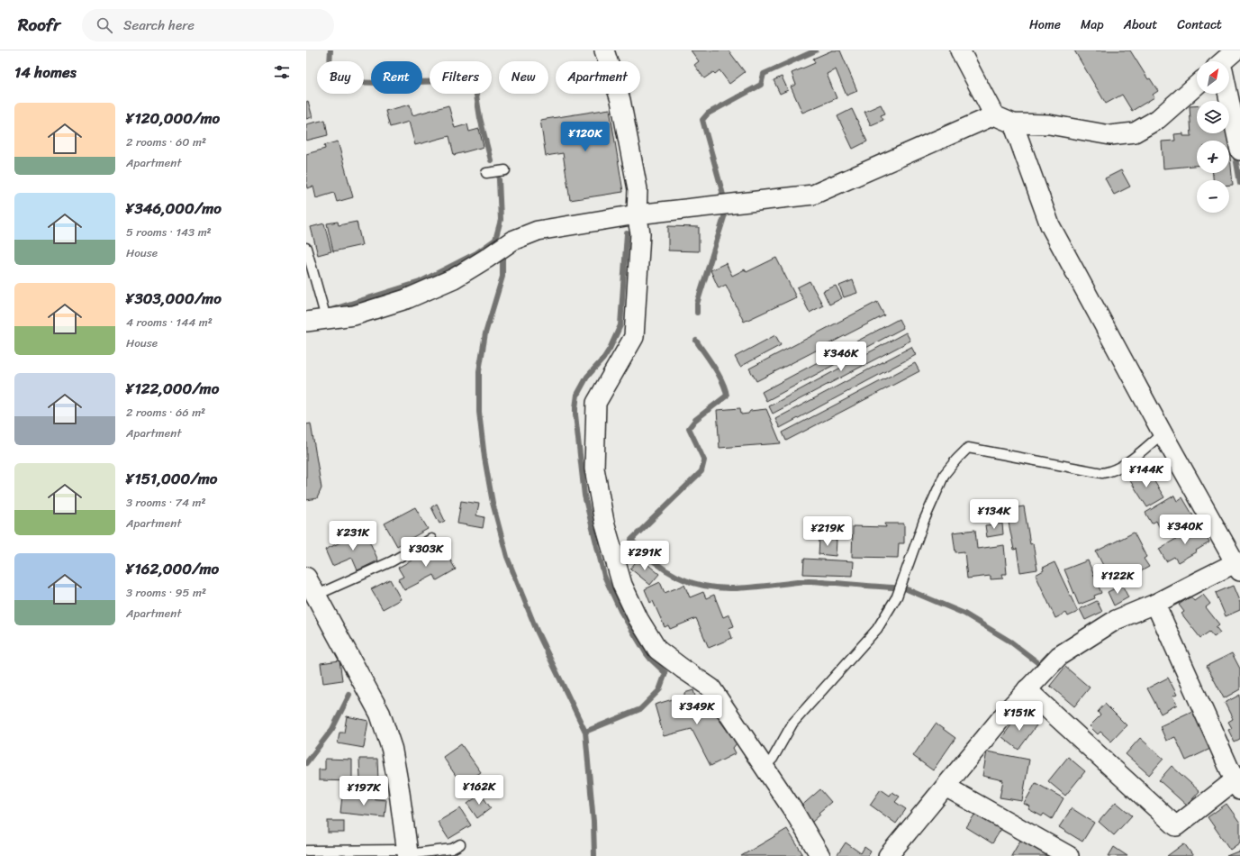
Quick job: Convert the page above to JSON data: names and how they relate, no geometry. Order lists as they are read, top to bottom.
{
  "north": "top right",
  "page": {
    "header": "Roofr",
    "search": "Search here",
    "nav": [
      "Home",
      "Map",
      "About",
      "Contact"
    ],
    "heading": "14 homes",
    "map_buttons": ["+", "−"],
    "chip": [
      "Buy",
      "Rent",
      "Filters",
      "New",
      "Apartment"
    ],
    "list": [
      {
        "name": "¥120,000/mo",
        "note": "2 rooms · 60 m² · Apartment"
      },
      {
        "name": "¥346,000/mo",
        "note": "5 rooms · 143 m² · House"
      },
      {
        "name": "¥303,000/mo",
        "note": "4 rooms · 144 m² · House"
      },
      {
        "name": "¥122,000/mo",
        "note": "2 rooms · 66 m² · Apartment"
      },
      {
        "name": "¥151,000/mo",
        "note": "3 rooms · 74 m² · Apartment"
      },
      {
        "name": "¥162,000/mo",
        "note": "3 rooms · 95 m² · Apartment"
      }
    ],
    "price": [
      "¥120K",
      "¥346K",
      "¥144K",
      "¥134K",
      "¥340K",
      "¥219K",
      "¥231K",
      "¥303K",
      "¥291K",
      "¥122K",
      "¥349K",
      "¥151K",
      "¥162K",
      "¥197K"
    ]
  }
}
